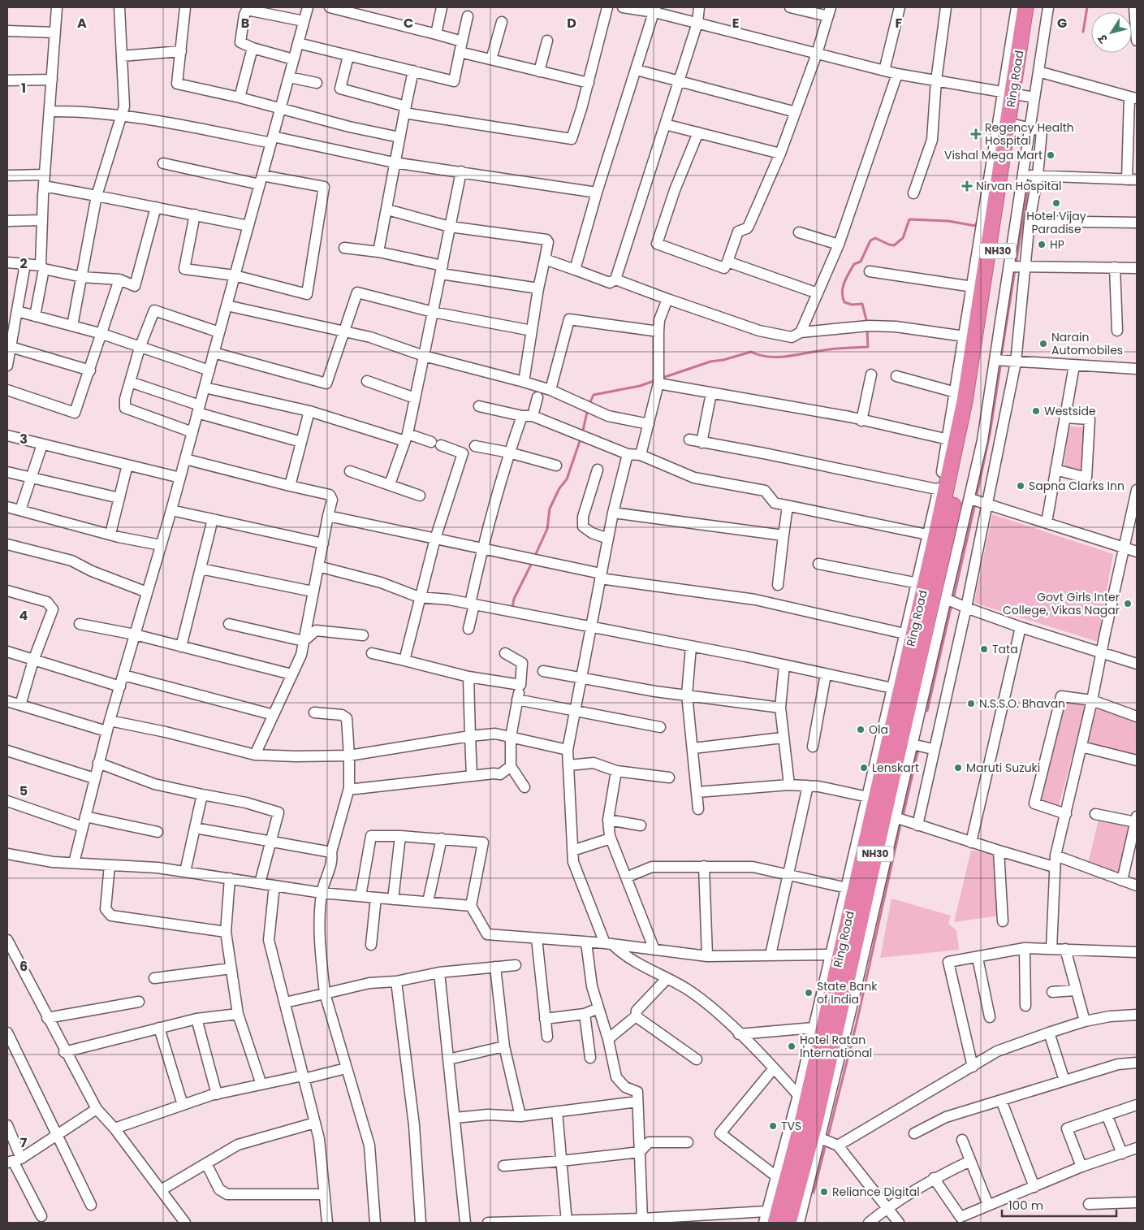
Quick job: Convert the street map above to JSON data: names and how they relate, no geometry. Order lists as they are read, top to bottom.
{
  "streets": {
    "highway": ["Ring Road", "NH30"]
  },
  "places": {
    "health": ["Regency Health Hospital", "Nirvan Hospital"],
    "other": [
      "Vishal Mega Mart",
      "Hotel Vijay Paradise",
      "HP",
      "Narain Automobiles",
      "Westside",
      "Sapna Clarks Inn",
      "Govt Girls Inter College, Vikas Nagar",
      "Tata",
      "N.S.S.O. Bhavan",
      "Ola",
      "Lenskart",
      "Maruti Suzuki",
      "State Bank of India",
      "Hotel Ratan International",
      "TVS",
      "Reliance Digital"
    ]
  },
  "scale_bar": "100 m",
  "north": "bottom left",
  "grid": {
    "columns": [
      "A",
      "B",
      "C",
      "D",
      "E",
      "F",
      "G"
    ],
    "rows": [
      "1",
      "2",
      "3",
      "4",
      "5",
      "6",
      "7"
    ]
  }
}
